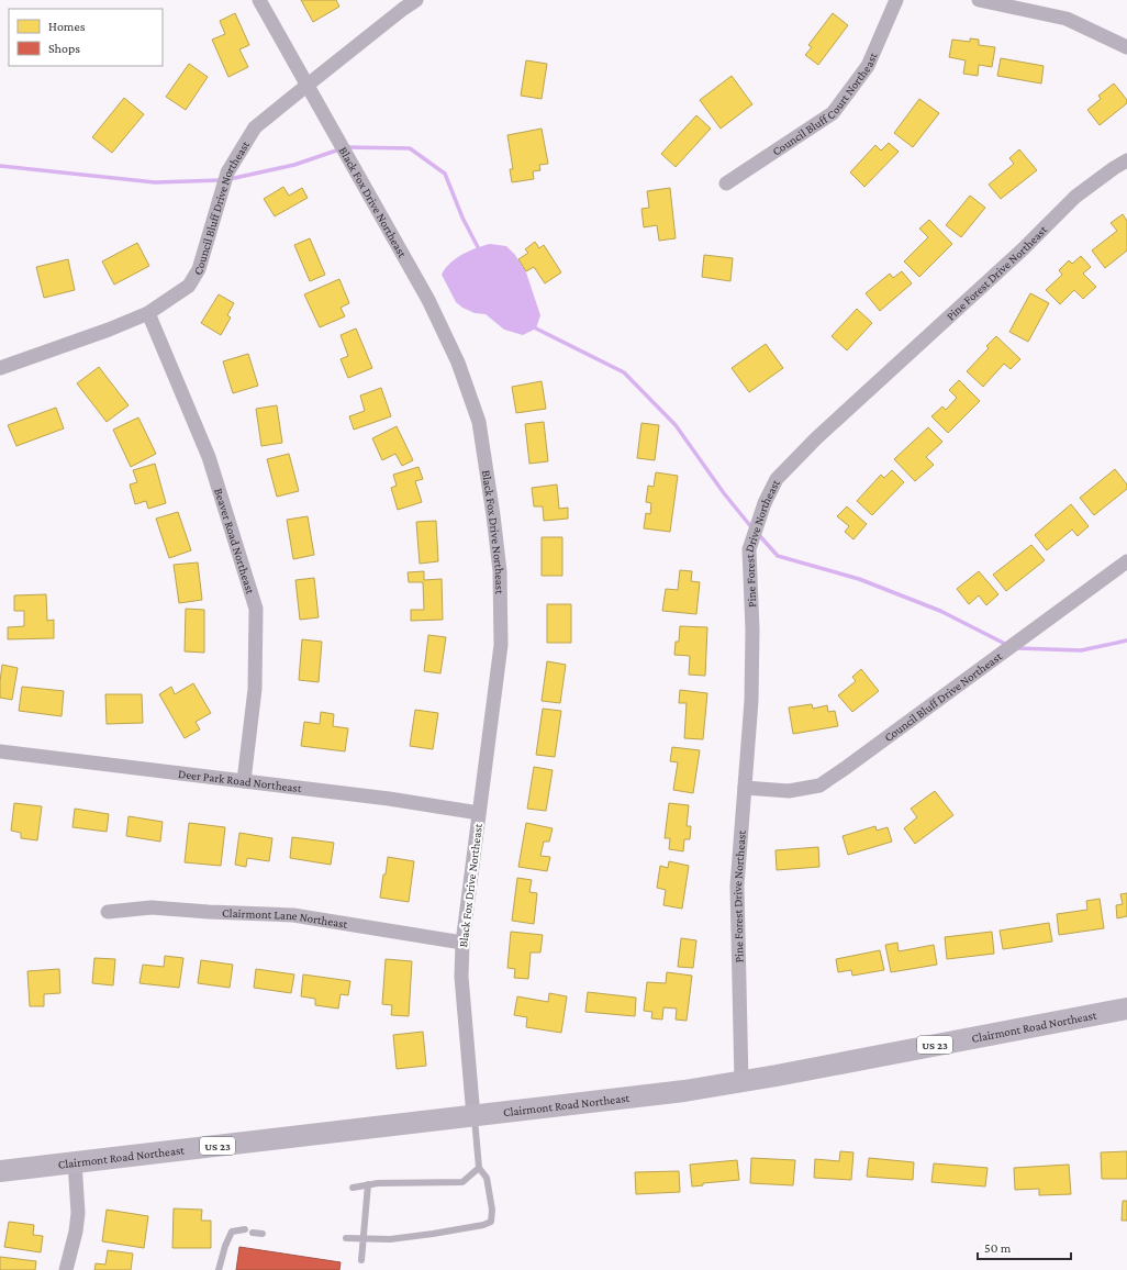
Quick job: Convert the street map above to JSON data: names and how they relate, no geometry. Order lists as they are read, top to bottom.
{
  "streets": {
    "main road": ["Clairmont Road Northeast", "US 23"],
    "street": [
      "Council Bluff Court Northeast",
      "Black Fox Drive Northeast",
      "Council Bluff Drive Northeast",
      "Pine Forest Drive Northeast",
      "Beaver Road Northeast",
      "Deer Park Road Northeast",
      "Clairmont Lane Northeast"
    ]
  },
  "crossings": [
    ["Black Fox Drive Northeast", "Council Bluff Drive Northeast"],
    ["Black Fox Drive Northeast", "Deer Park Road Northeast"],
    ["Black Fox Drive Northeast", "Clairmont Lane Northeast"],
    ["Black Fox Drive Northeast", "Clairmont Road Northeast"],
    ["Council Bluff Drive Northeast", "Pine Forest Drive Northeast"],
    ["Council Bluff Drive Northeast", "Beaver Road Northeast"],
    ["Pine Forest Drive Northeast", "Clairmont Road Northeast"],
    ["Beaver Road Northeast", "Deer Park Road Northeast"]
  ],
  "legend": ["Homes", "Shops"],
  "scale_bar": "50 m"
}
